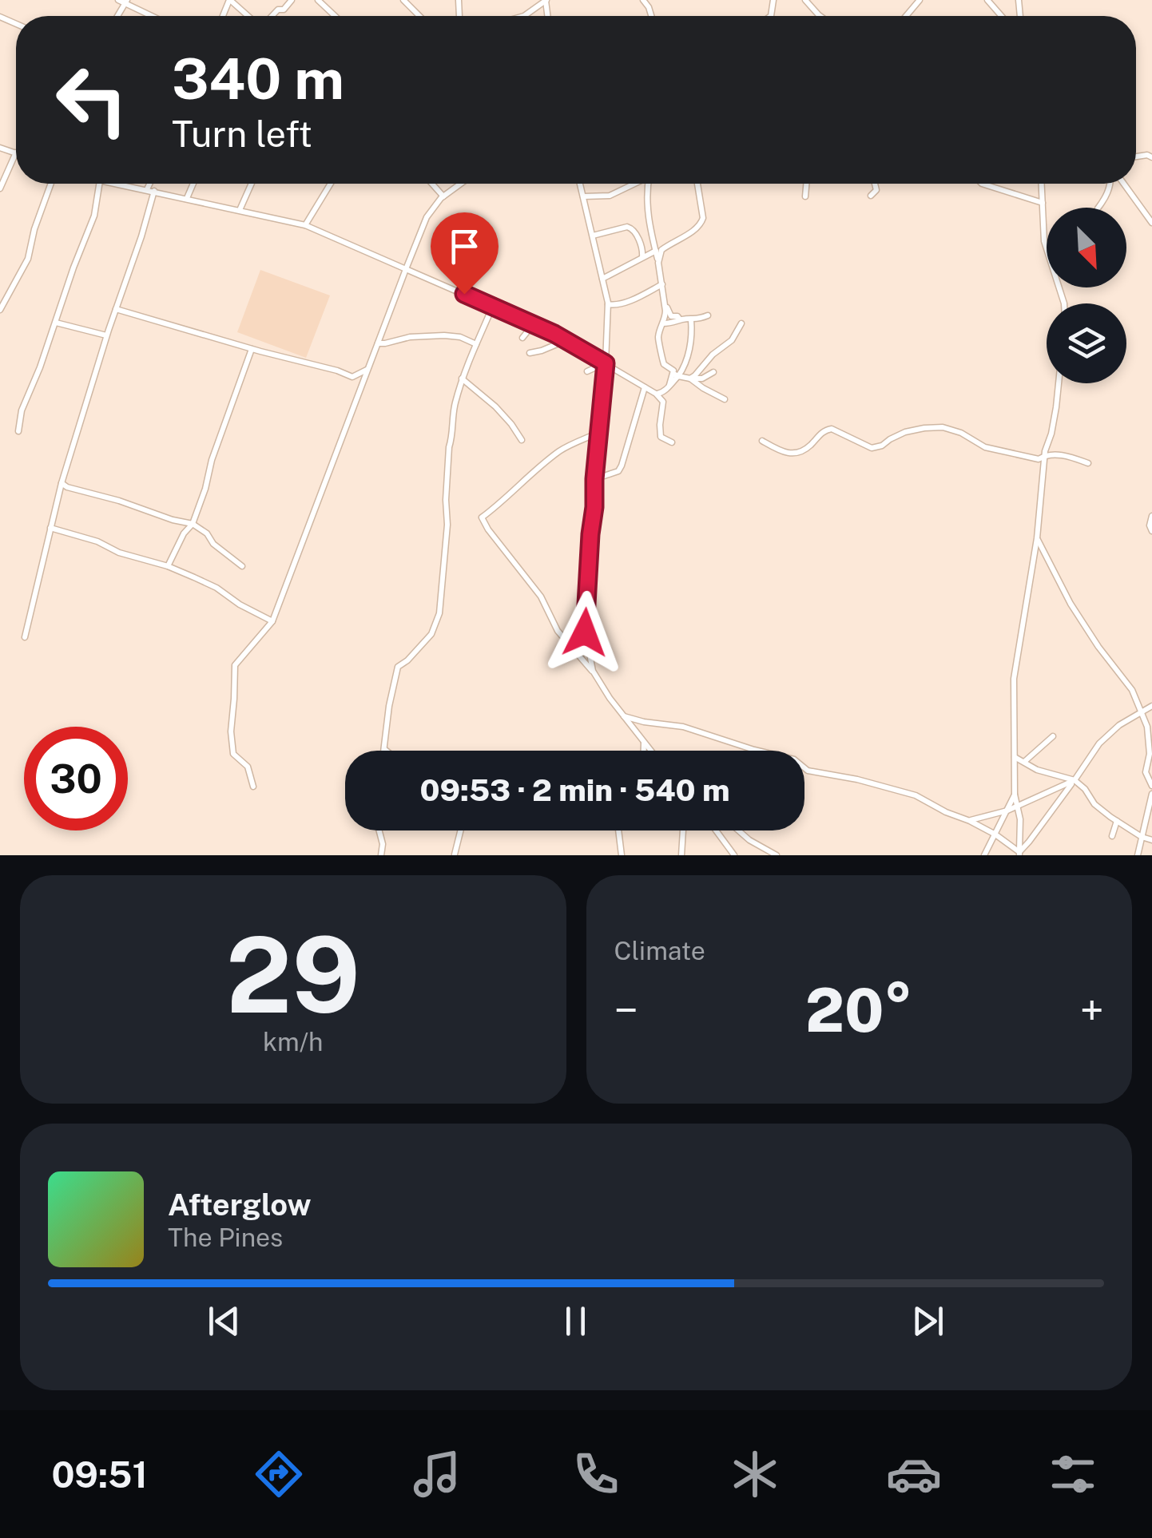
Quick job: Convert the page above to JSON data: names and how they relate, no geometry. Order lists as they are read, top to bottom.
{
  "north": "bottom right",
  "page": {
    "turn": ["340 m", "Turn left"],
    "limit": "30",
    "trip": "09:53 · 2 min · 540 m",
    "tile": [
      ["29", "km/h"],
      "Climate"
    ],
    "heat": ["−", "20°", "+"],
    "song": ["Afterglow", "The Pines"],
    "tabs": "09:51"
  }
}
